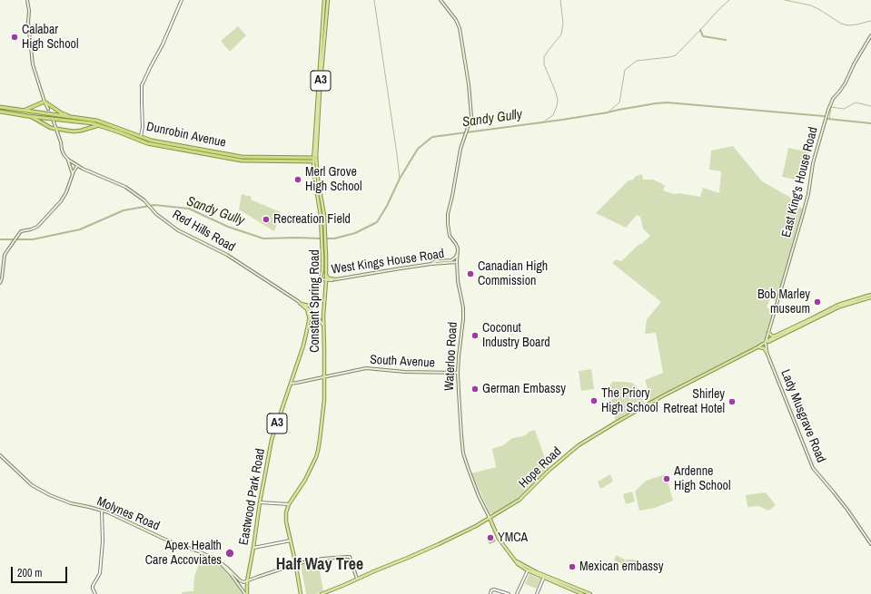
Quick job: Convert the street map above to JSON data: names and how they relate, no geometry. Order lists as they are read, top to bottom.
{
  "streets": {
    "highway": ["Dunrobin Avenue"],
    "main road": [
      "A3",
      "East King's House Road",
      "Red Hills Road",
      "West Kings House Road",
      "Constant Spring Road",
      "Waterloo Road",
      "South Avenue",
      "Lady Musgrave Road",
      "Hope Road",
      "Eastwood Park Road",
      "Molynes Road"
    ]
  },
  "crossings": [
    ["Dunrobin Avenue", "Constant Spring Road"],
    ["East King's House Road", "Lady Musgrave Road"],
    ["East King's House Road", "Hope Road"],
    ["Red Hills Road", "Constant Spring Road"],
    ["Red Hills Road", "Eastwood Park Road"],
    ["West Kings House Road", "Constant Spring Road"],
    ["West Kings House Road", "Waterloo Road"],
    ["West Kings House Road", "Eastwood Park Road"],
    ["Constant Spring Road", "South Avenue"],
    ["Constant Spring Road", "Eastwood Park Road"],
    ["Waterloo Road", "South Avenue"],
    ["Waterloo Road", "Hope Road"],
    ["South Avenue", "Eastwood Park Road"],
    ["Lady Musgrave Road", "Hope Road"],
    ["Eastwood Park Road", "Molynes Road"]
  ],
  "districts": ["Half Way Tree"],
  "water": ["Sandy Gully"],
  "places": [
    "Calabar High School",
    "Merl Grove High School",
    "Recreation Field",
    "Canadian High Commission",
    "Bob Marley museum",
    "Coconut Industry Board",
    "German Embassy",
    "The Priory High School",
    "Shirley Retreat Hotel",
    "Ardenne High School",
    "YMCA",
    "Apex Health Care Accoviates",
    "Mexican embassy"
  ],
  "scale_bar": "200 m"
}
